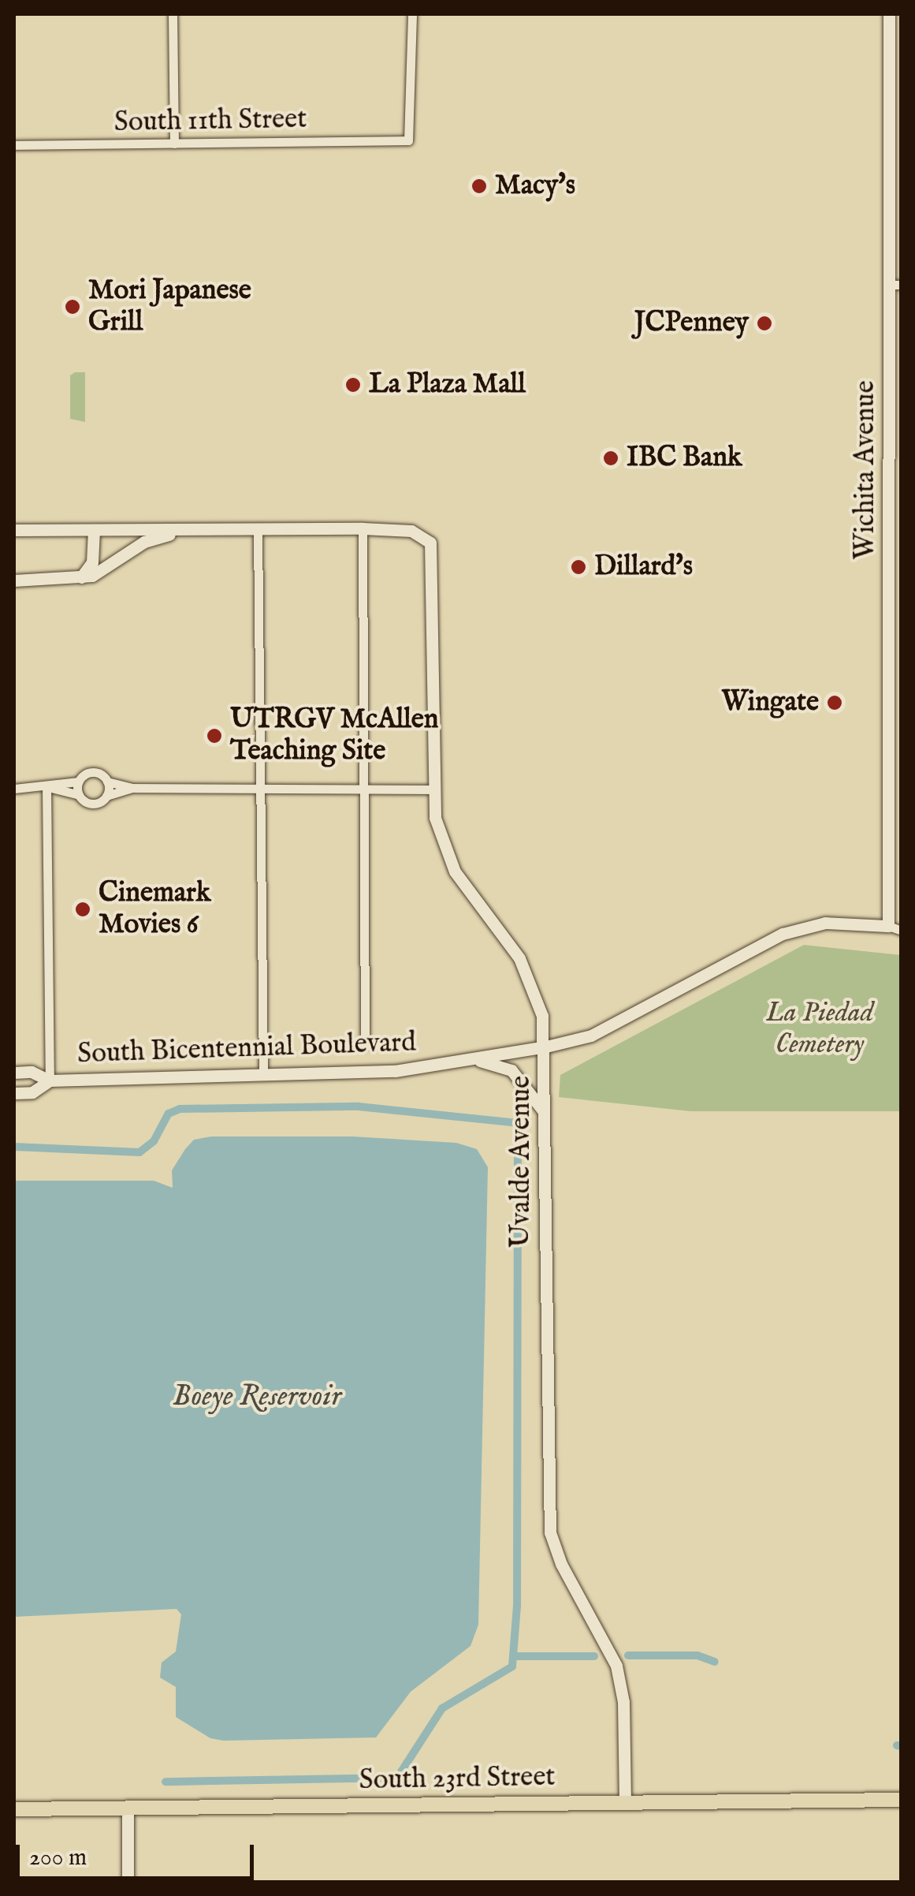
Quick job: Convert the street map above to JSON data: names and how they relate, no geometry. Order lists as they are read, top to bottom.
{
  "streets": {
    "main road": ["South 23rd Street"],
    "street": [
      "South 11th Street",
      "Wichita Avenue",
      "South Bicentennial Boulevard",
      "Uvalde Avenue"
    ]
  },
  "crossings": [
    ["Wichita Avenue", "South Bicentennial Boulevard"],
    ["South Bicentennial Boulevard", "Uvalde Avenue"],
    ["Uvalde Avenue", "South 23rd Street"]
  ],
  "water": ["Boeye Reservoir"],
  "parks": ["La Piedad Cemetery"],
  "places": [
    "Macy's",
    "Mori Japanese Grill",
    "JCPenney",
    "La Plaza Mall",
    "IBC Bank",
    "Dillard's",
    "Wingate",
    "UTRGV McAllen Teaching Site",
    "Cinemark Movies 6"
  ],
  "scale_bar": "200 m"
}
